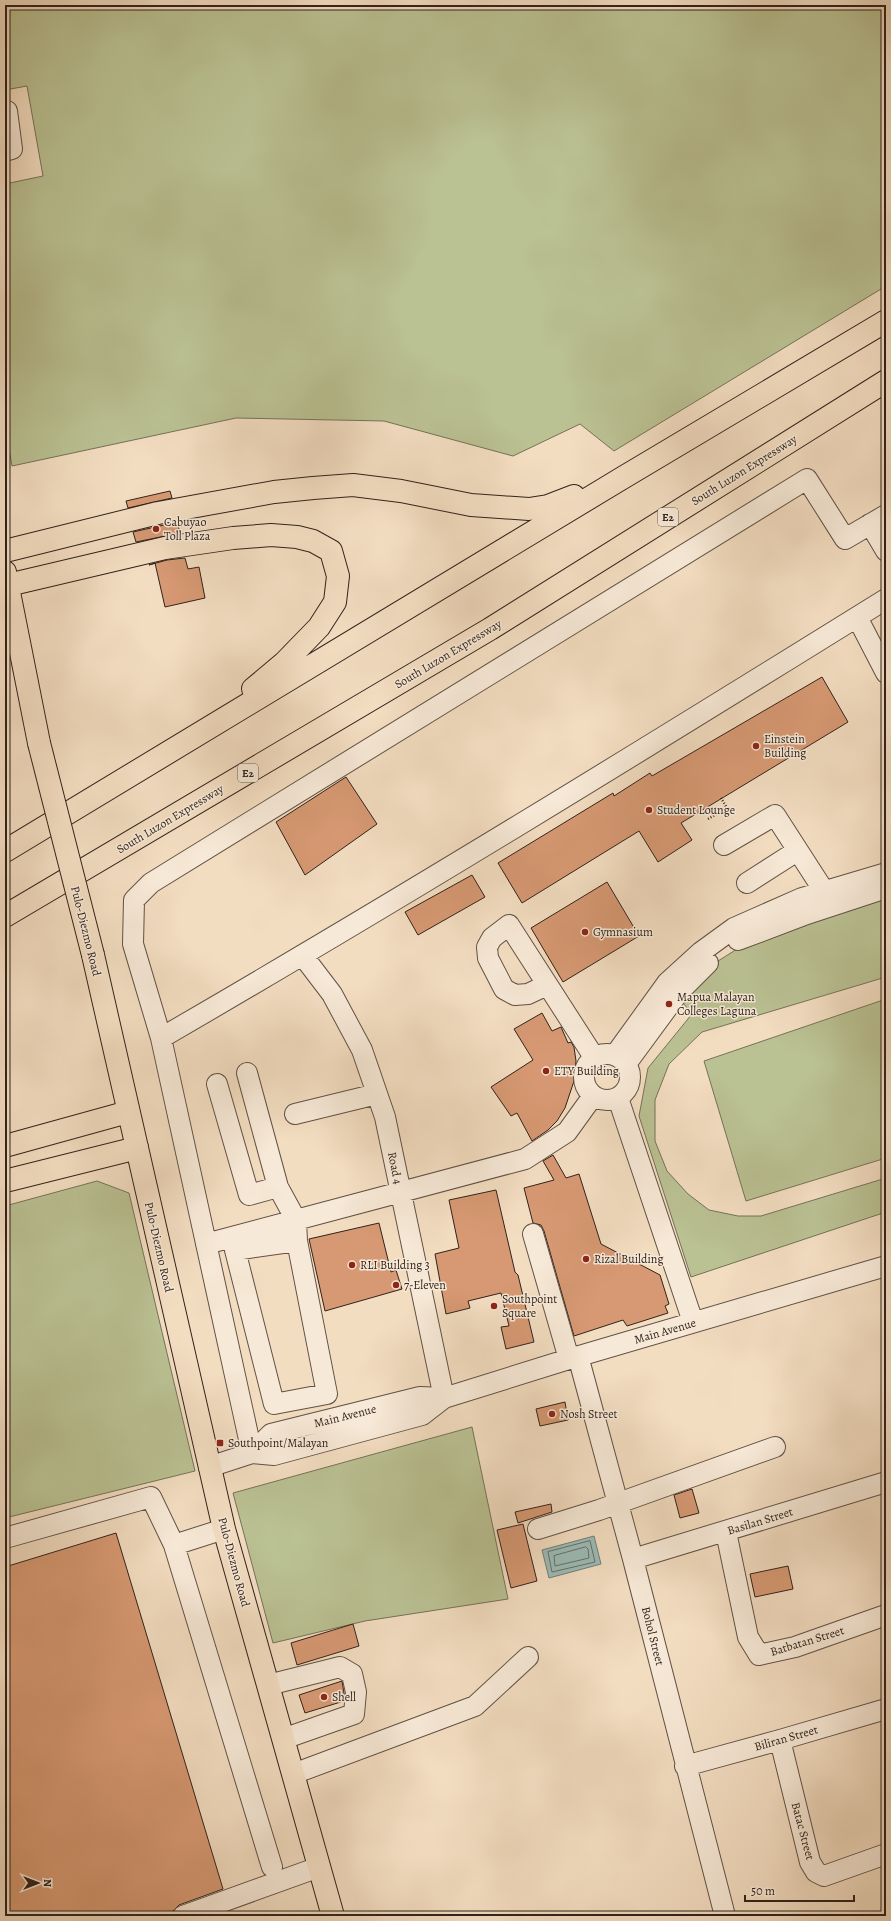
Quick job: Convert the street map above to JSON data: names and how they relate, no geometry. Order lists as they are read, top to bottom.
{
  "streets": {
    "main road": ["South Luzon Expressway", "E2", "Pulo-Diezmo Road"],
    "street": [
      "Road 4",
      "Main Avenue",
      "Basilan Street",
      "Bohol Street",
      "Batbatan Street",
      "Biliran Street",
      "Batac Street"
    ]
  },
  "crossings": [
    ["Pulo-Diezmo Road", "Main Avenue"],
    ["Road 4", "Main Avenue"],
    ["Main Avenue", "Bohol Street"],
    ["Basilan Street", "Bohol Street"],
    ["Basilan Street", "Batbatan Street"],
    ["Bohol Street", "Biliran Street"],
    ["Biliran Street", "Batac Street"]
  ],
  "places": {
    "other": [
      "Cabuyao Toll Plaza",
      "Einstein Building",
      "Student Lounge",
      "Gymnasium",
      "Mapua Malayan Colleges Laguna",
      "ETY Building",
      "Rizal Building",
      "RLI Building 3",
      "7-Eleven",
      "Southpoint Square",
      "Nosh Street",
      "Shell"
    ],
    "transit": ["Southpoint/Malayan"]
  },
  "scale_bar": "50 m",
  "north": "right"
}
